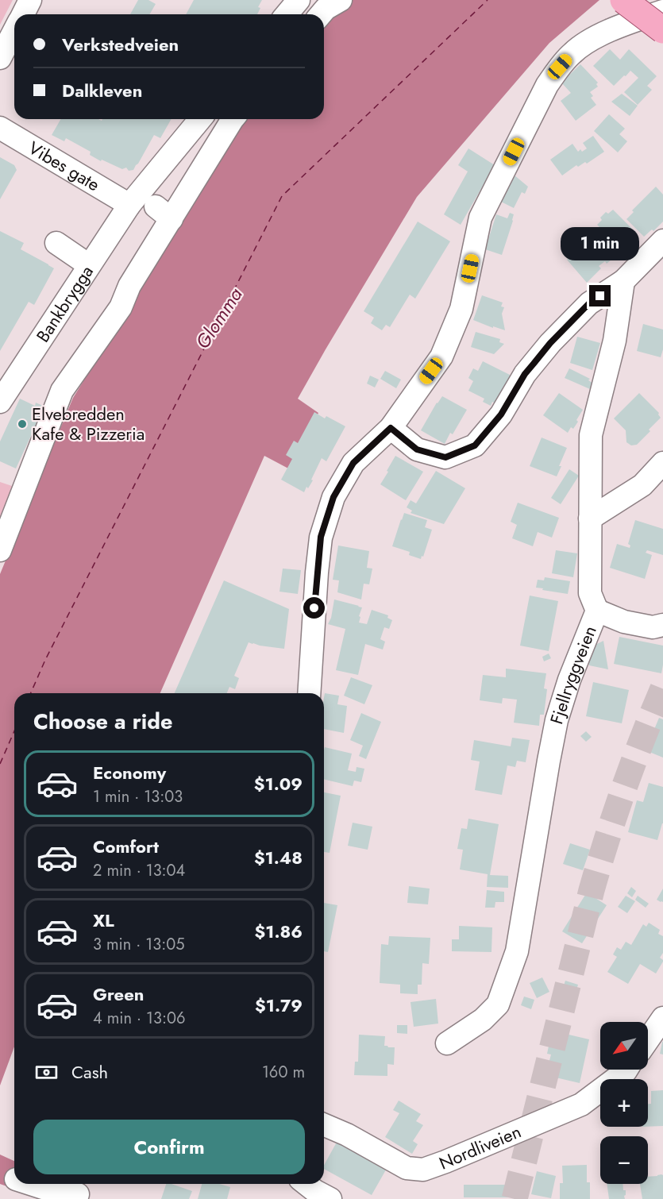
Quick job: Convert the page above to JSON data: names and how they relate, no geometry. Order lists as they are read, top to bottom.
{
  "streets": {
    "street": [
      "Vibes gate",
      "Bankbrygga",
      "Fjellryggveien",
      "Nordliveien"
    ]
  },
  "crossings": [
    ["Vibes gate", "Bankbrygga"]
  ],
  "water": ["Glomma"],
  "places": ["Elvebredden Kafe & Pizzeria"],
  "north": "bottom left",
  "page": {
    "banner": ["Verkstedveien", "Dalkleven"],
    "bubble": "1 min",
    "heading": "Choose a ride",
    "list": [
      {
        "name": "Economy",
        "note": "1 min · 13:03",
        "value": "$1.09"
      },
      {
        "name": "Comfort",
        "note": "2 min · 13:04",
        "value": "$1.48"
      },
      {
        "name": "XL",
        "note": "3 min · 13:05",
        "value": "$1.86"
      },
      {
        "name": "Green",
        "note": "4 min · 13:06",
        "value": "$1.79"
      }
    ],
    "map_buttons": ["+", "−"],
    "pay": ["Cash", "160 m"],
    "buttons": "Confirm"
  }
}
